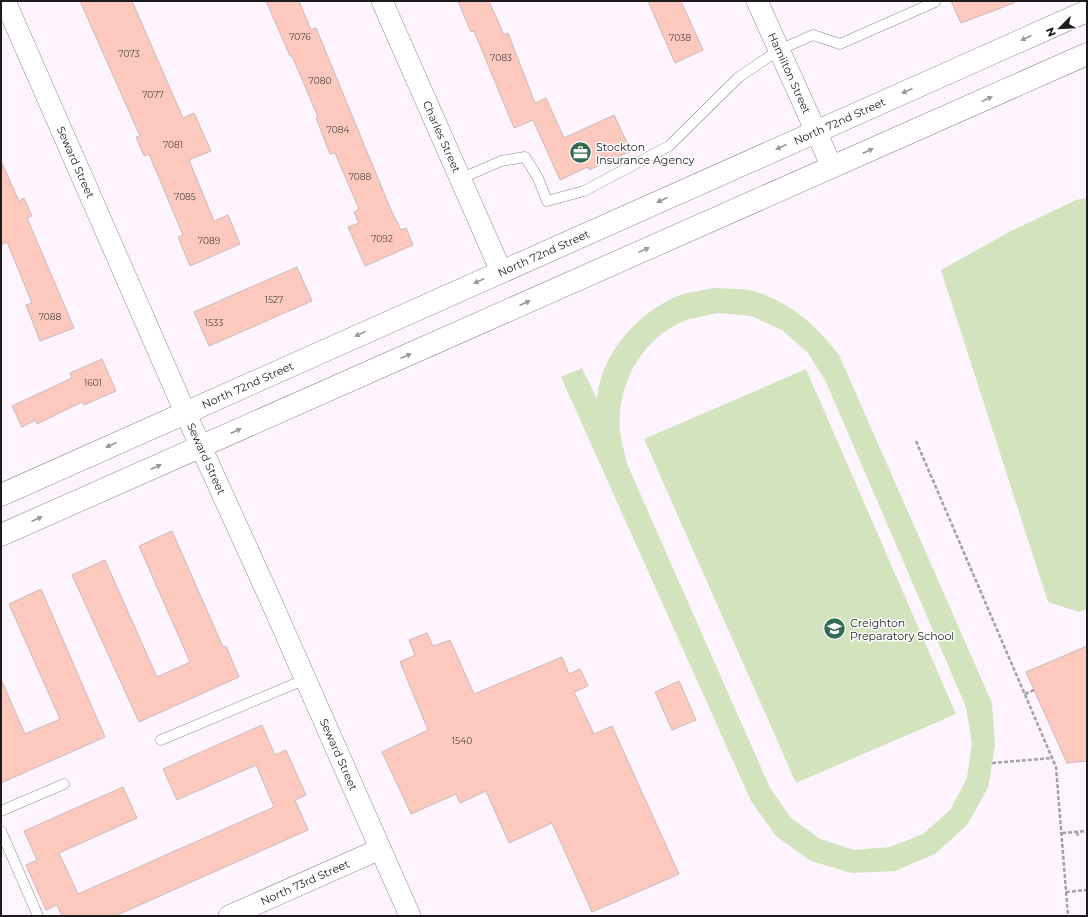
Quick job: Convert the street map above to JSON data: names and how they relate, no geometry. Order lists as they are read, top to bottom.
{
  "streets": {
    "main road": ["North 72nd Street"],
    "street": [
      "Hamilton Street",
      "Charles Street",
      "Seward Street",
      "North 73rd Street"
    ]
  },
  "crossings": [
    ["Hamilton Street", "North 72nd Street"],
    ["North 72nd Street", "Charles Street"],
    ["North 72nd Street", "Seward Street"],
    ["Seward Street", "North 73rd Street"]
  ],
  "places": {
    "office": ["Stockton Insurance Agency"],
    "school or university": ["Creighton Preparatory School"]
  },
  "house_numbers": [
    "7076",
    "7038",
    "7073",
    "7083",
    "7080",
    "7077",
    "7084",
    "7081",
    "7088",
    "7085",
    "7092",
    "7089",
    "1527",
    "7088",
    "1533",
    "1601",
    "1540"
  ],
  "north": "bottom left"
}
